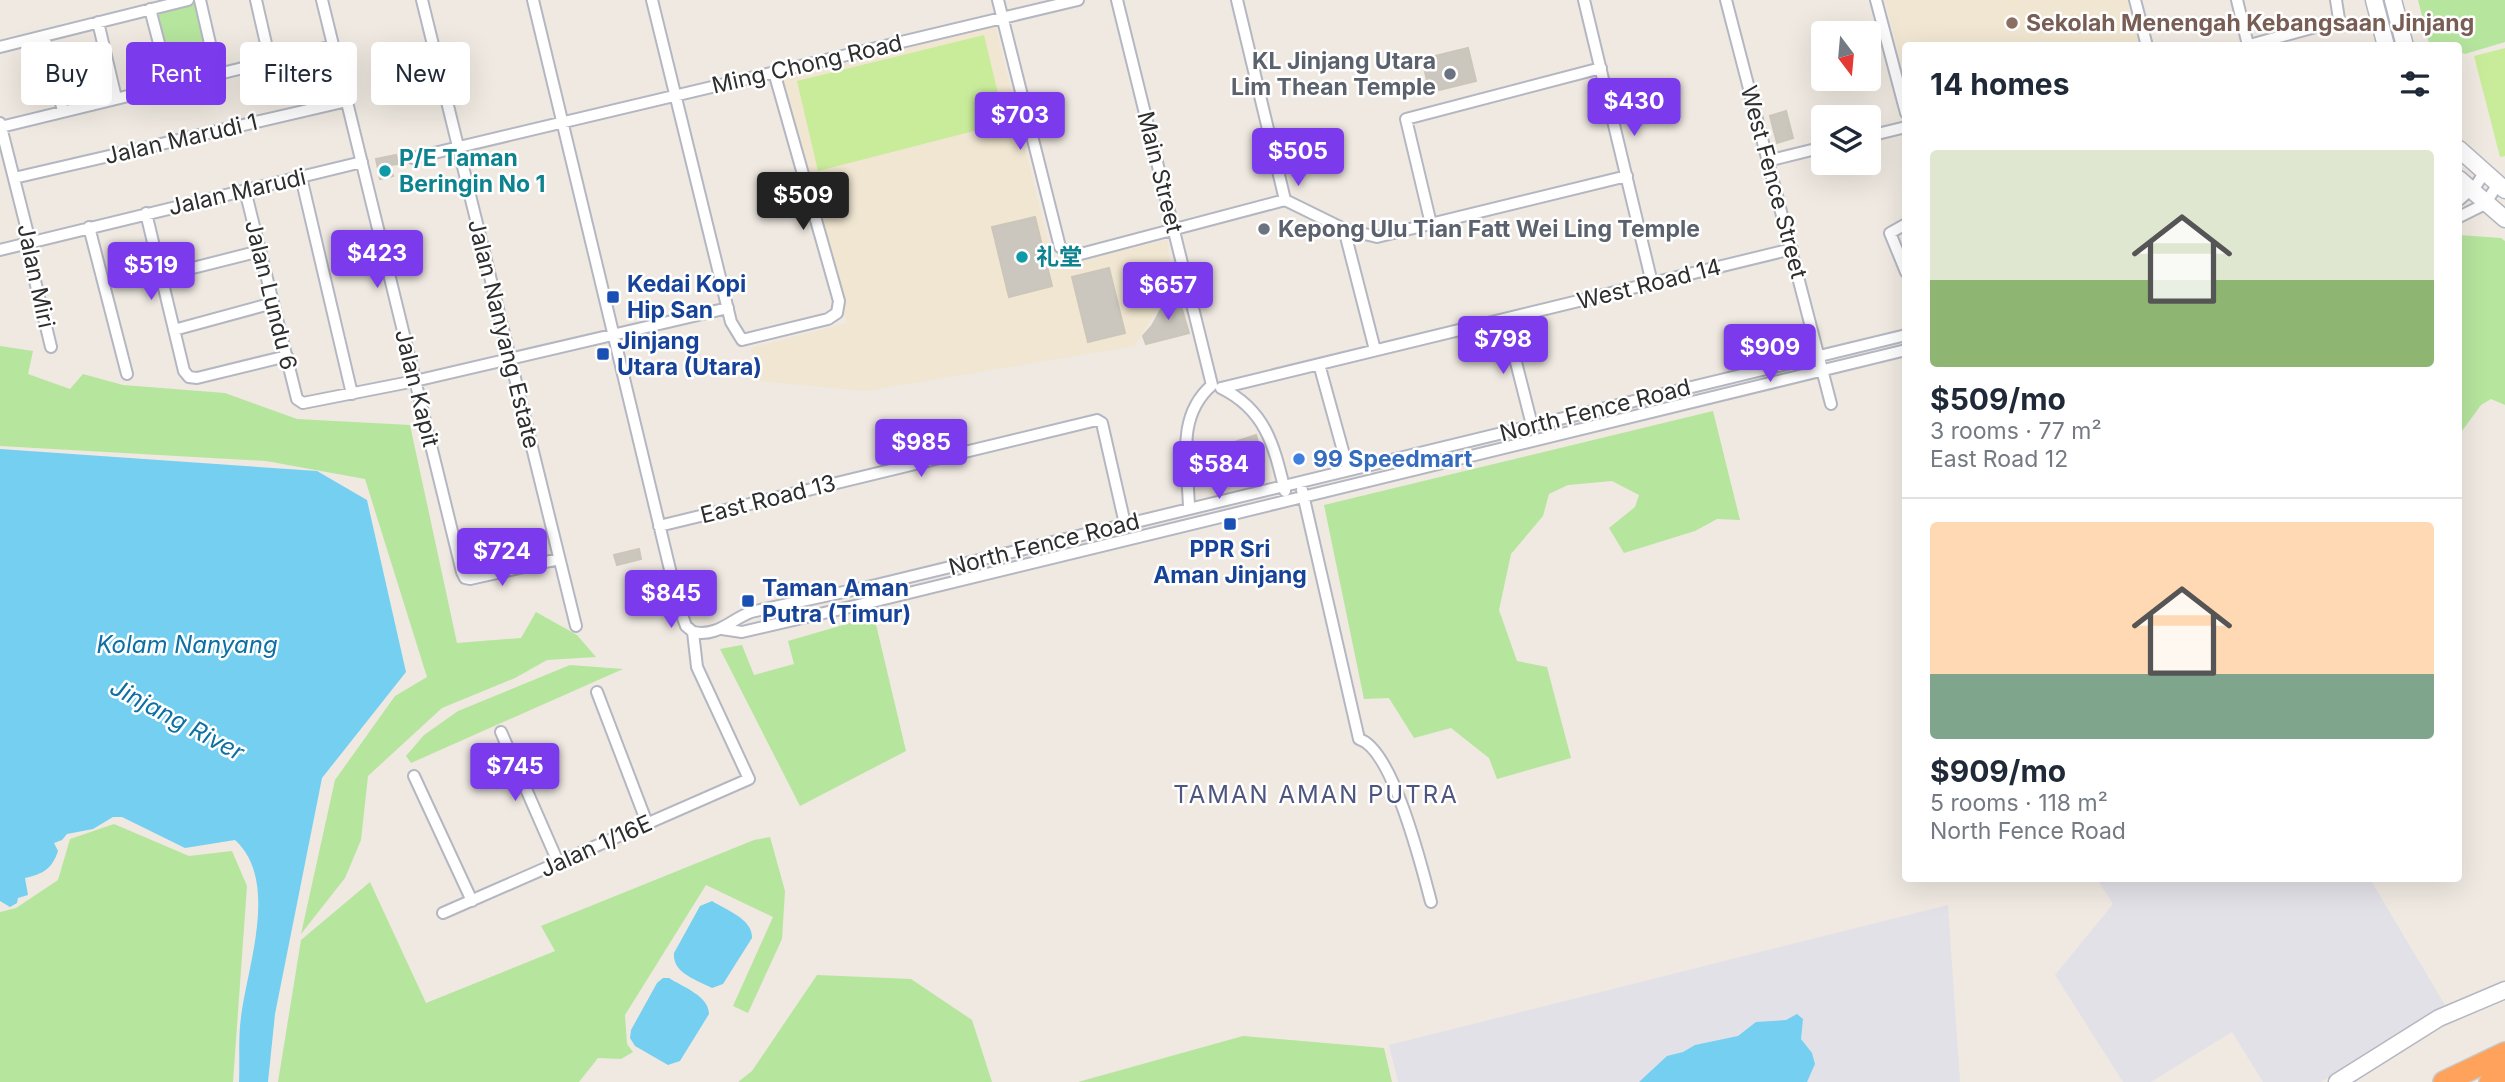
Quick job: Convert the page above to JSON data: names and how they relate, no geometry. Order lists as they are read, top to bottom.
{
  "streets": {
    "street": [
      "Ming Chong Road",
      "Jalan Marudi 1",
      "Main Street",
      "West Fence Street",
      "Jalan Marudi",
      "Jalan Miri",
      "West Road 14",
      "Jalan Lundu 6",
      "Jalan Nanyang Estate",
      "Jalan Kapit",
      "North Fence Road",
      "East Road 13",
      "Jalan 1/16E"
    ]
  },
  "crossings": [
    ["Ming Chong Road", "Jalan Nanyang Estate"],
    ["Jalan Marudi 1", "Jalan Miri"],
    ["Main Street", "West Road 14"],
    ["West Fence Street", "West Road 14"],
    ["West Fence Street", "North Fence Road"],
    ["Jalan Marudi", "Jalan Miri"],
    ["Jalan Marudi", "Jalan Lundu 6"],
    ["Jalan Marudi", "Jalan Kapit"],
    ["Jalan Nanyang Estate", "Jalan Kapit"],
    ["North Fence Road", "East Road 13"],
    ["North Fence Road", "Jalan 1/16E"]
  ],
  "districts": ["TAMAN AMAN PUTRA"],
  "water": ["Kolam Nanyang", "Jinjang River"],
  "places": {
    "other": [
      "Sekolah Menengah Kebangsaan Jinjang",
      "KL Jinjang Utara Lim Thean Temple",
      "P/E Taman Beringin No 1",
      "Kepong Ulu Tian Fatt Wei Ling Temple",
      "礼堂",
      "99 Speedmart"
    ],
    "transit": [
      "Kedai Kopi Hip San",
      "Jinjang Utara (Utara)",
      "PPR Sri Aman Jinjang",
      "Taman Aman Putra (Timur)"
    ]
  },
  "north": "bottom",
  "page": {
    "chip": [
      "Buy",
      "Rent",
      "Filters",
      "New"
    ],
    "heading": "14 homes",
    "price": [
      "$430",
      "$703",
      "$505",
      "$509",
      "$423",
      "$519",
      "$657",
      "$798",
      "$909",
      "$985",
      "$584",
      "$724",
      "$845",
      "$745"
    ],
    "list": [
      {
        "name": "$509/mo",
        "note": "3 rooms · 77 m² · East Road 12"
      },
      {
        "name": "$909/mo",
        "note": "5 rooms · 118 m² · North Fence Road"
      }
    ]
  }
}
